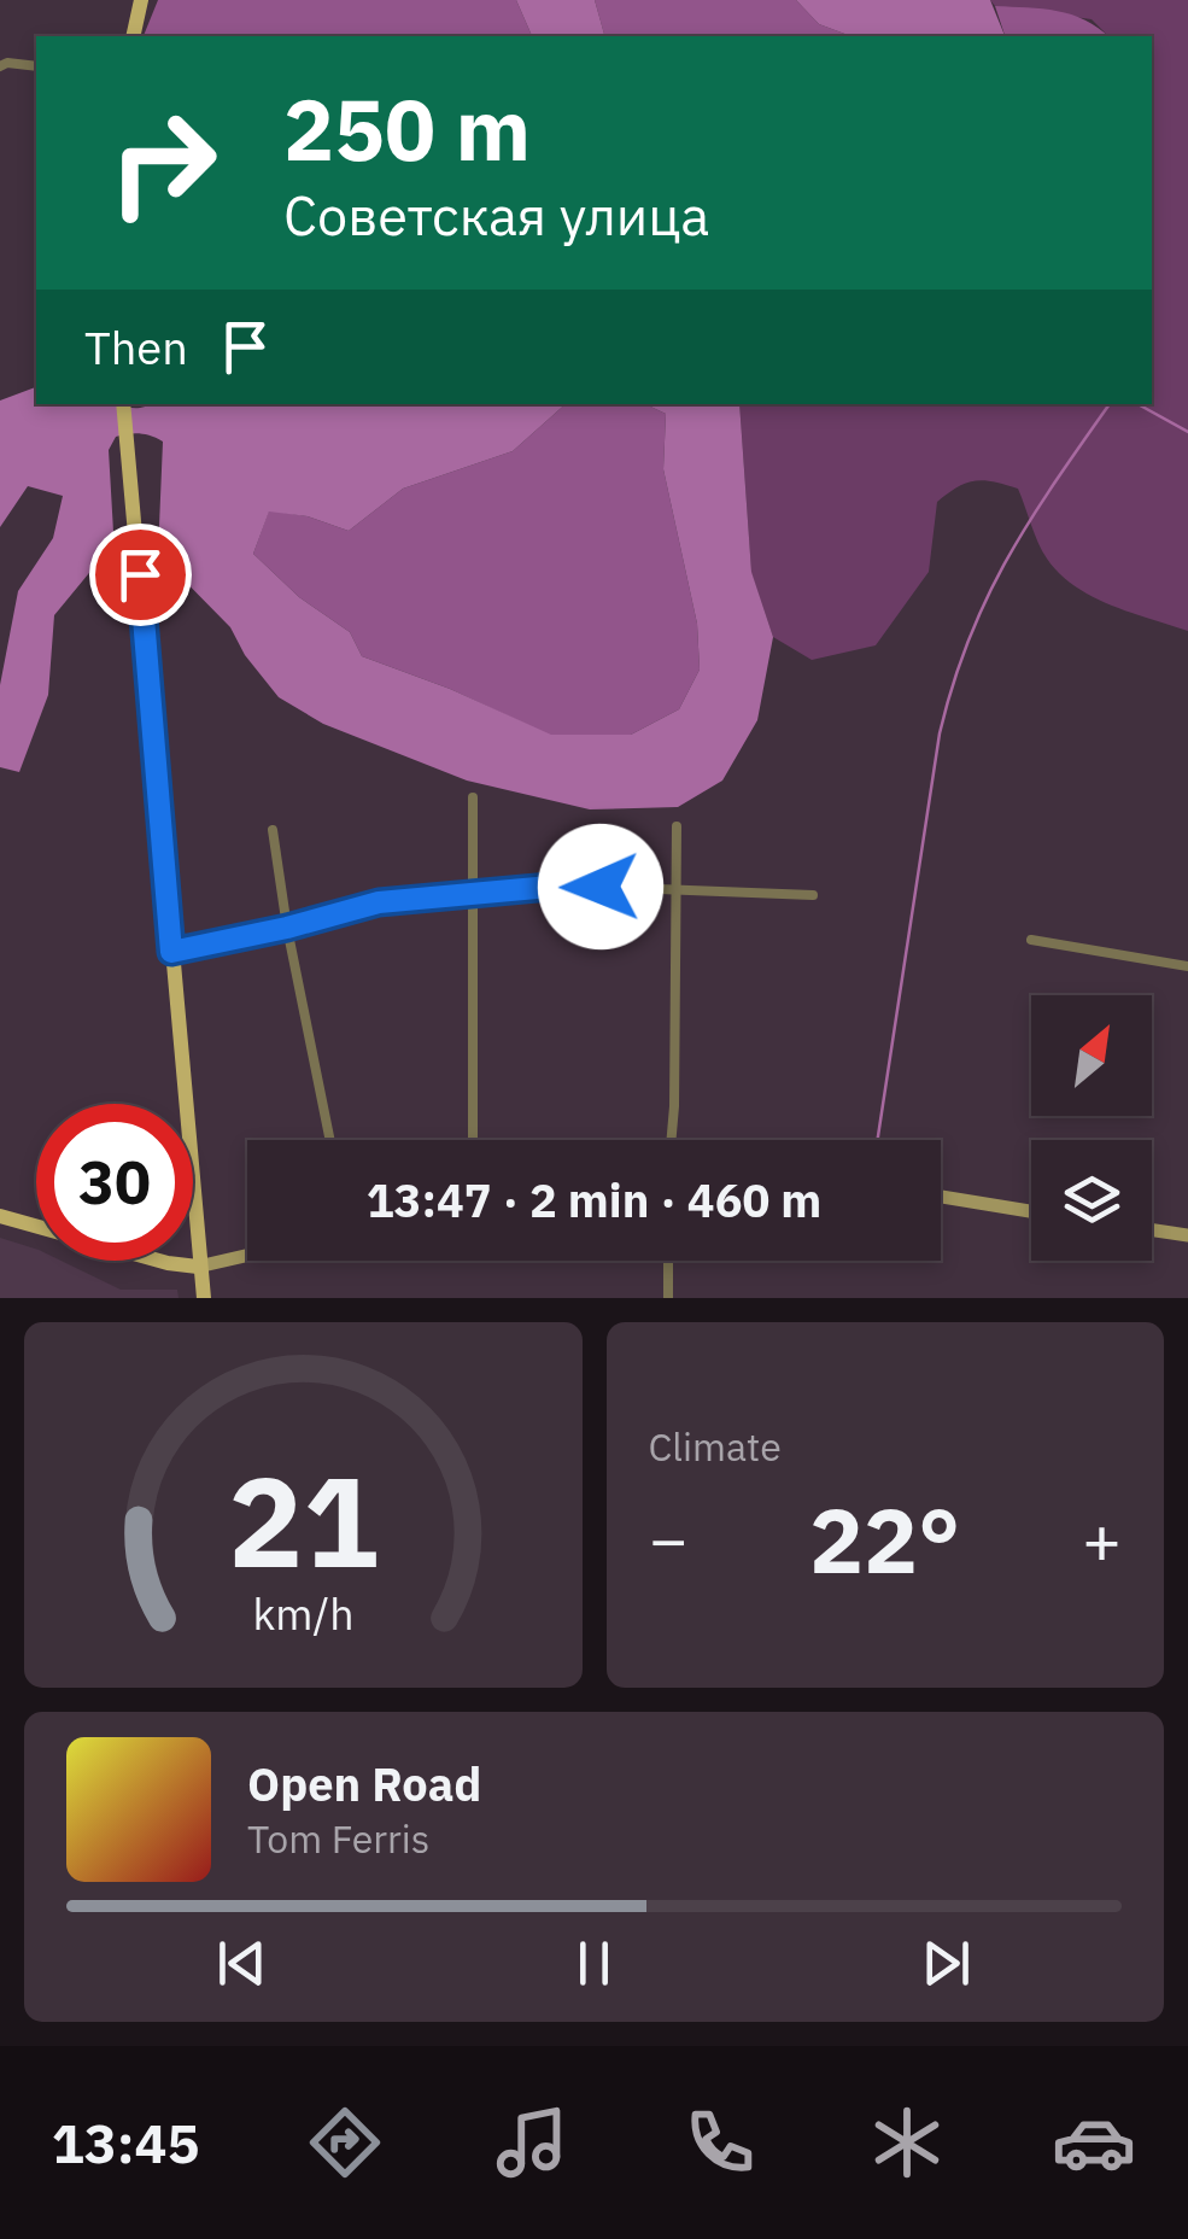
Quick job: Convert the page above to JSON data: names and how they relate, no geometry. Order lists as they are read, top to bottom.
{
  "north": "top right",
  "page": {
    "turn": ["250 m", "Советская улица"],
    "then": "Then",
    "limit": "30",
    "trip": "13:47 · 2 min · 460 m",
    "tile": "Climate",
    "heat": ["−", "22°", "+"],
    "song": ["Open Road", "Tom Ferris"],
    "tabs": "13:45",
    "gauge": ["21", "km/h"]
  }
}
